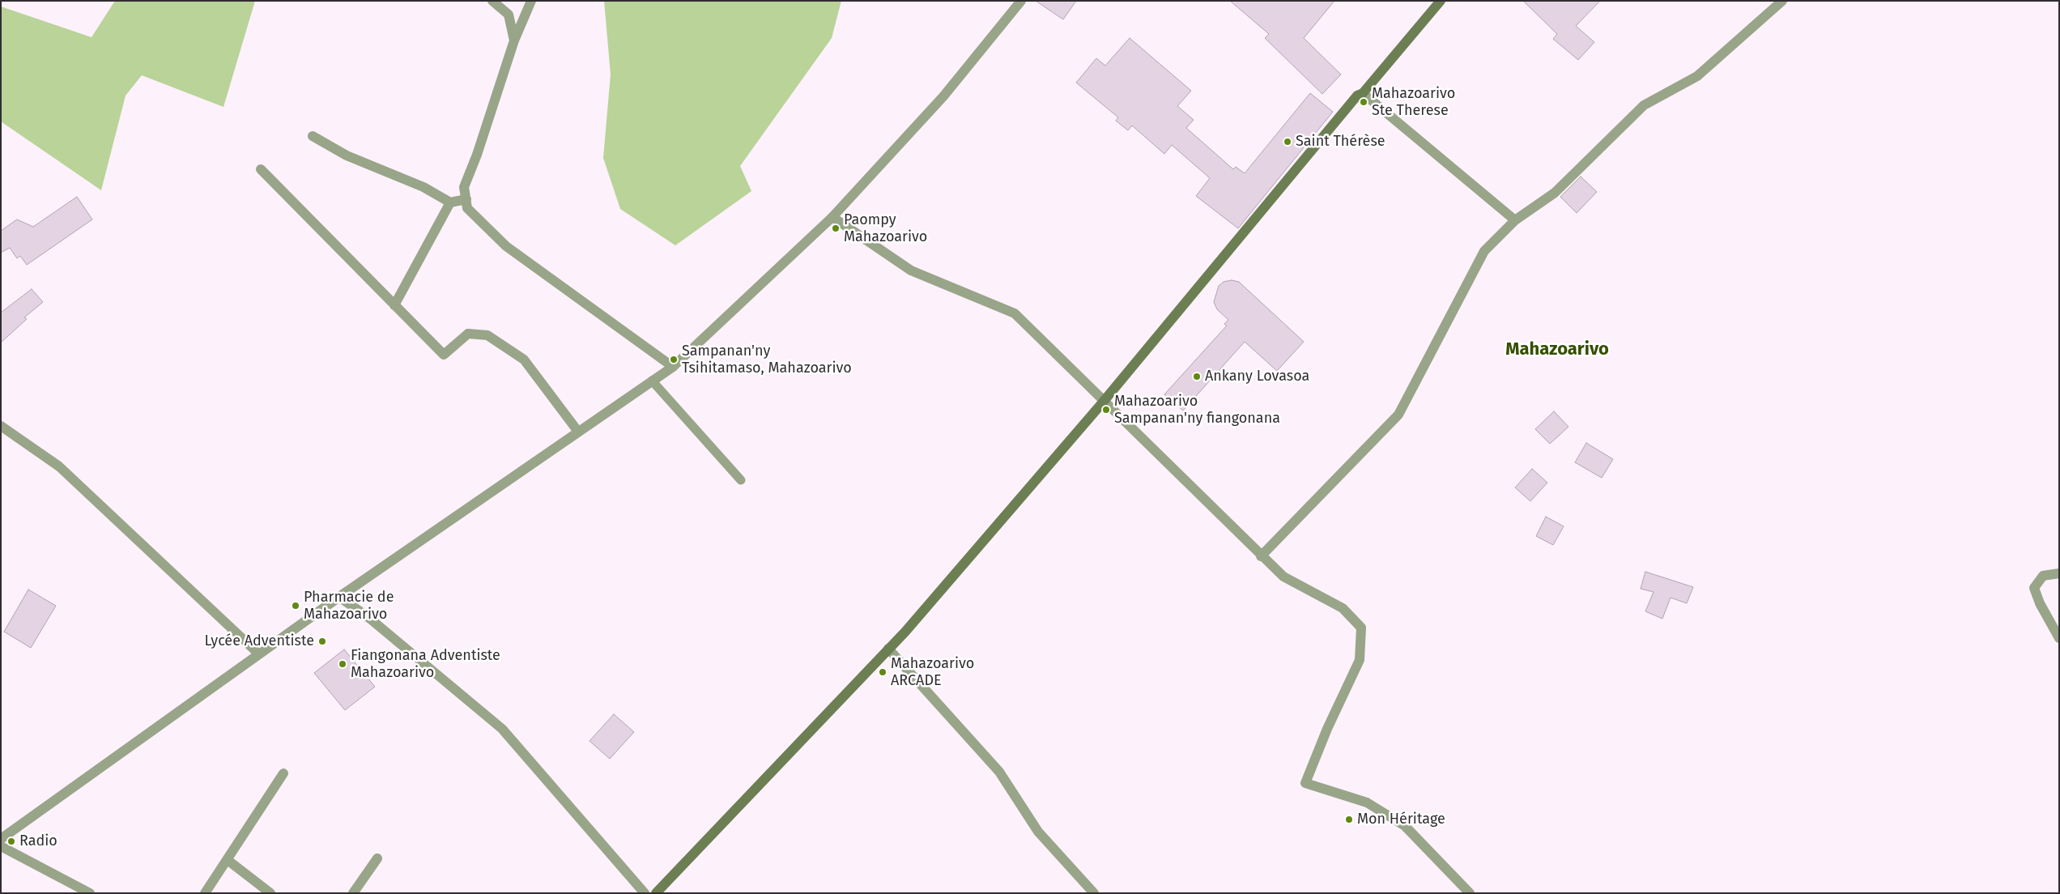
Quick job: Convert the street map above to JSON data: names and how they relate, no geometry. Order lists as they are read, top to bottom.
{
  "districts": ["Mahazoarivo"],
  "places": [
    "Mahazoarivo Ste Therese",
    "Saint Thérèse",
    "Paompy Mahazoarivo",
    "Sampanan'ny Tsihitamaso, Mahazoarivo",
    "Ankany Lovasoa",
    "Mahazoarivo Sampanan'ny fiangonana",
    "Pharmacie de Mahazoarivo",
    "Lycée Adventiste",
    "Fiangonana Adventiste Mahazoarivo",
    "Mahazoarivo ARCADE",
    "Mon Héritage",
    "Radio"
  ]
}
